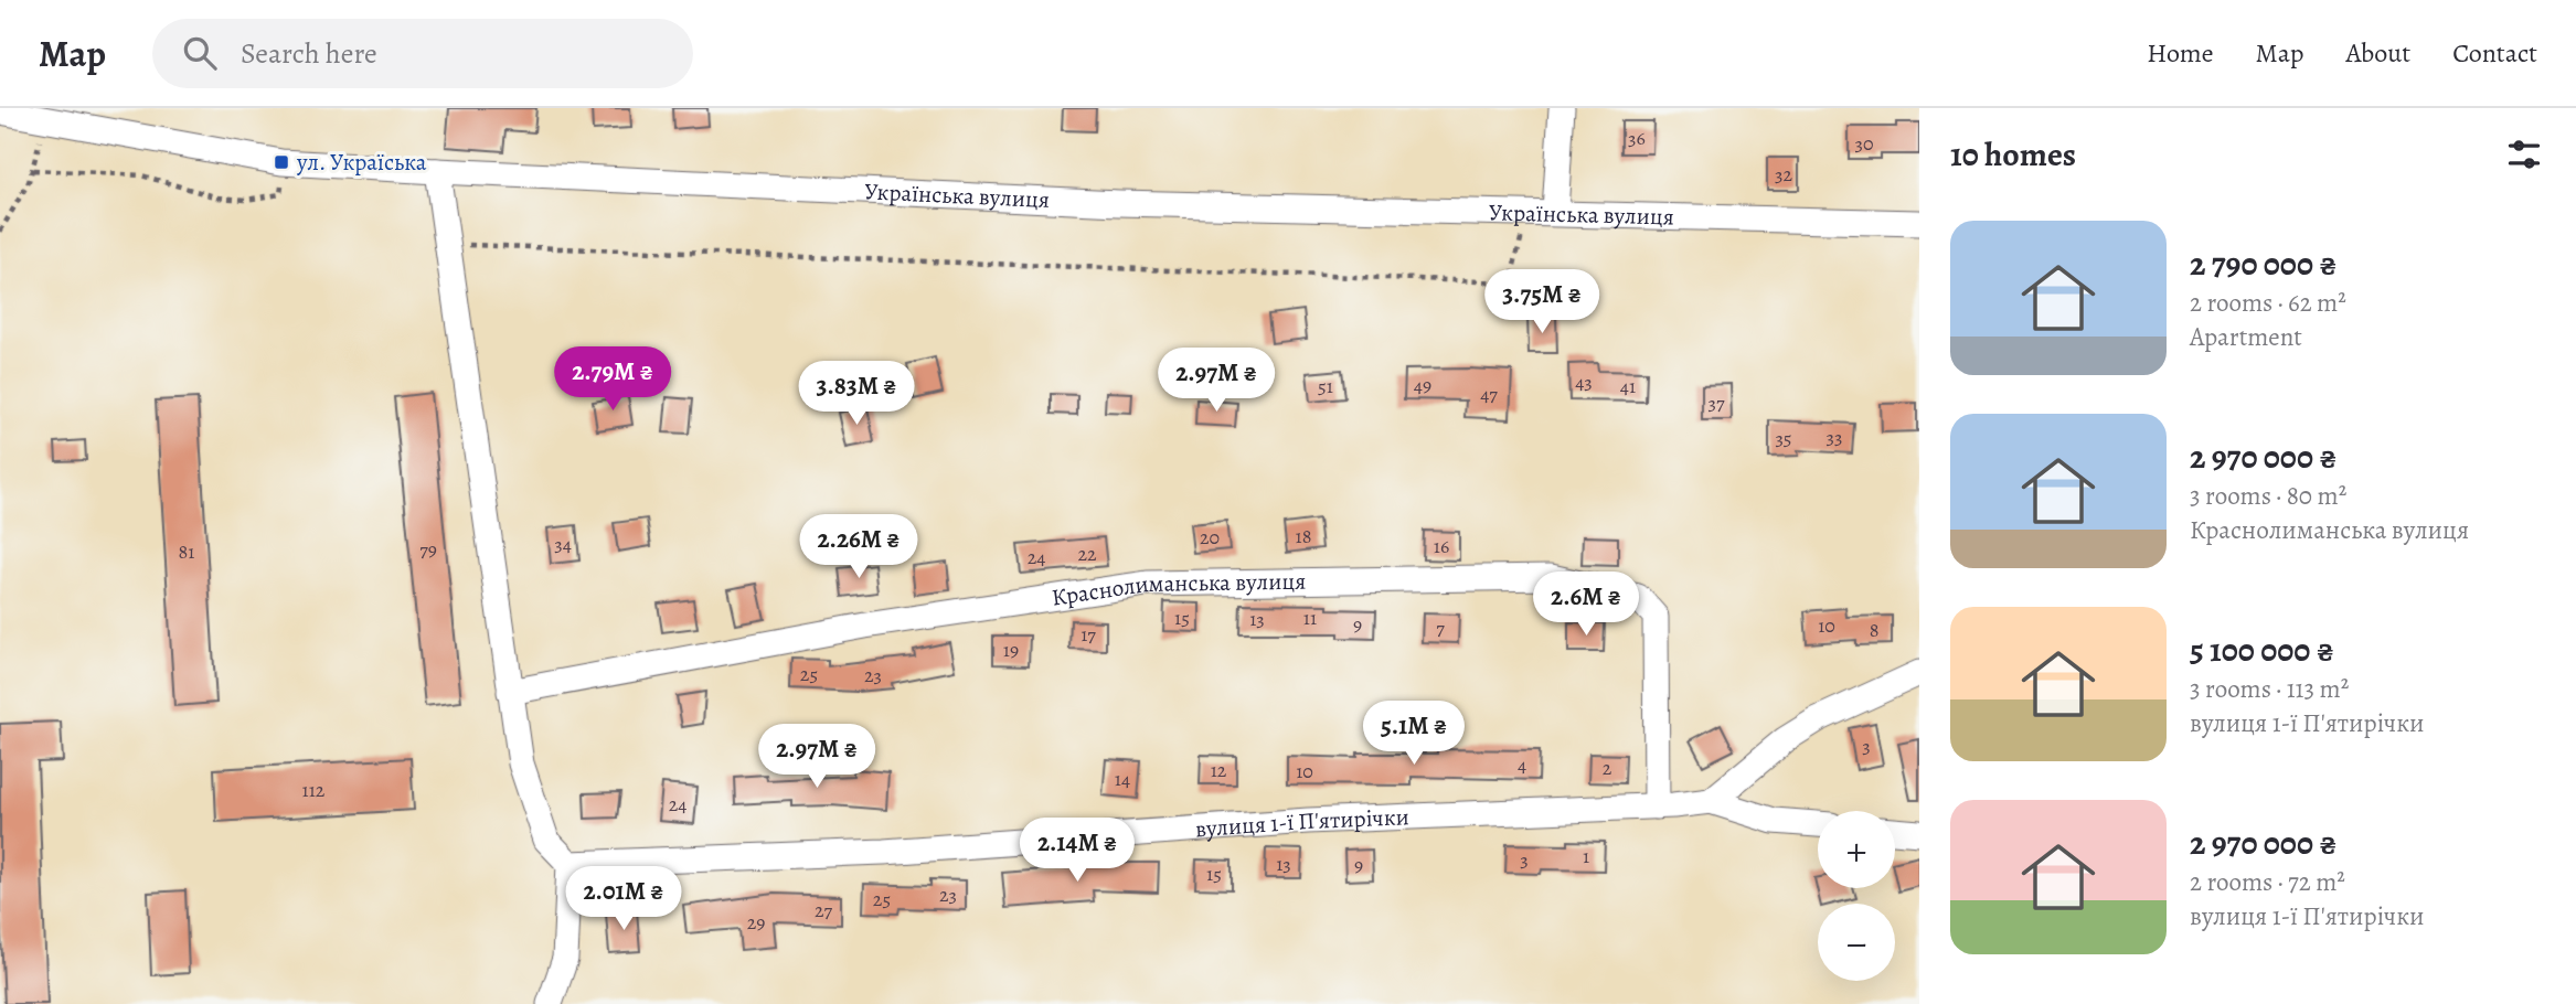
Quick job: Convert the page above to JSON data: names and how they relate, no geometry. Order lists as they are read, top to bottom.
{
  "streets": {
    "street": ["Українська вулиця", "Краснолиманська вулиця", "вулиця 1-ї П'ятирічки"]
  },
  "crossings": [
    ["Краснолиманська вулиця", "вулиця 1-ї П'ятирічки"]
  ],
  "places": {
    "transit": ["ул. Україська"]
  },
  "house_numbers": [
    "36",
    "30",
    "32",
    "43",
    "49",
    "51",
    "41",
    "47",
    "37",
    "33",
    "35",
    "18",
    "20",
    "34",
    "16",
    "79",
    "81",
    "22",
    "24",
    "15",
    "11",
    "13",
    "9",
    "10",
    "7",
    "8",
    "17",
    "19",
    "25",
    "23",
    "3",
    "4",
    "2",
    "12",
    "10",
    "14",
    "112",
    "24",
    "1",
    "3",
    "13",
    "9",
    "15",
    "23",
    "25",
    "27",
    "29"
  ],
  "page": {
    "header": "Map",
    "search": "Search here",
    "nav": [
      "Home",
      "Map",
      "About",
      "Contact"
    ],
    "heading": "10 homes",
    "list": [
      {
        "name": "2 790 000 ₴",
        "note": "2 rooms · 62 m² · Apartment"
      },
      {
        "name": "2 970 000 ₴",
        "note": "3 rooms · 80 m² · Краснолиманська вулиця"
      },
      {
        "name": "5 100 000 ₴",
        "note": "3 rooms · 113 m² · вулиця 1-ї П'ятирічки"
      },
      {
        "name": "2 970 000 ₴",
        "note": "2 rooms · 72 m² · вулиця 1-ї П'ятирічки"
      }
    ],
    "price": [
      "3.75M ₴",
      "2.79M ₴",
      "2.97M ₴",
      "3.83M ₴",
      "2.26M ₴",
      "2.6M ₴",
      "5.1M ₴",
      "2.97M ₴",
      "2.14M ₴",
      "2.01M ₴"
    ],
    "map_buttons": ["+", "−"]
  }
}
